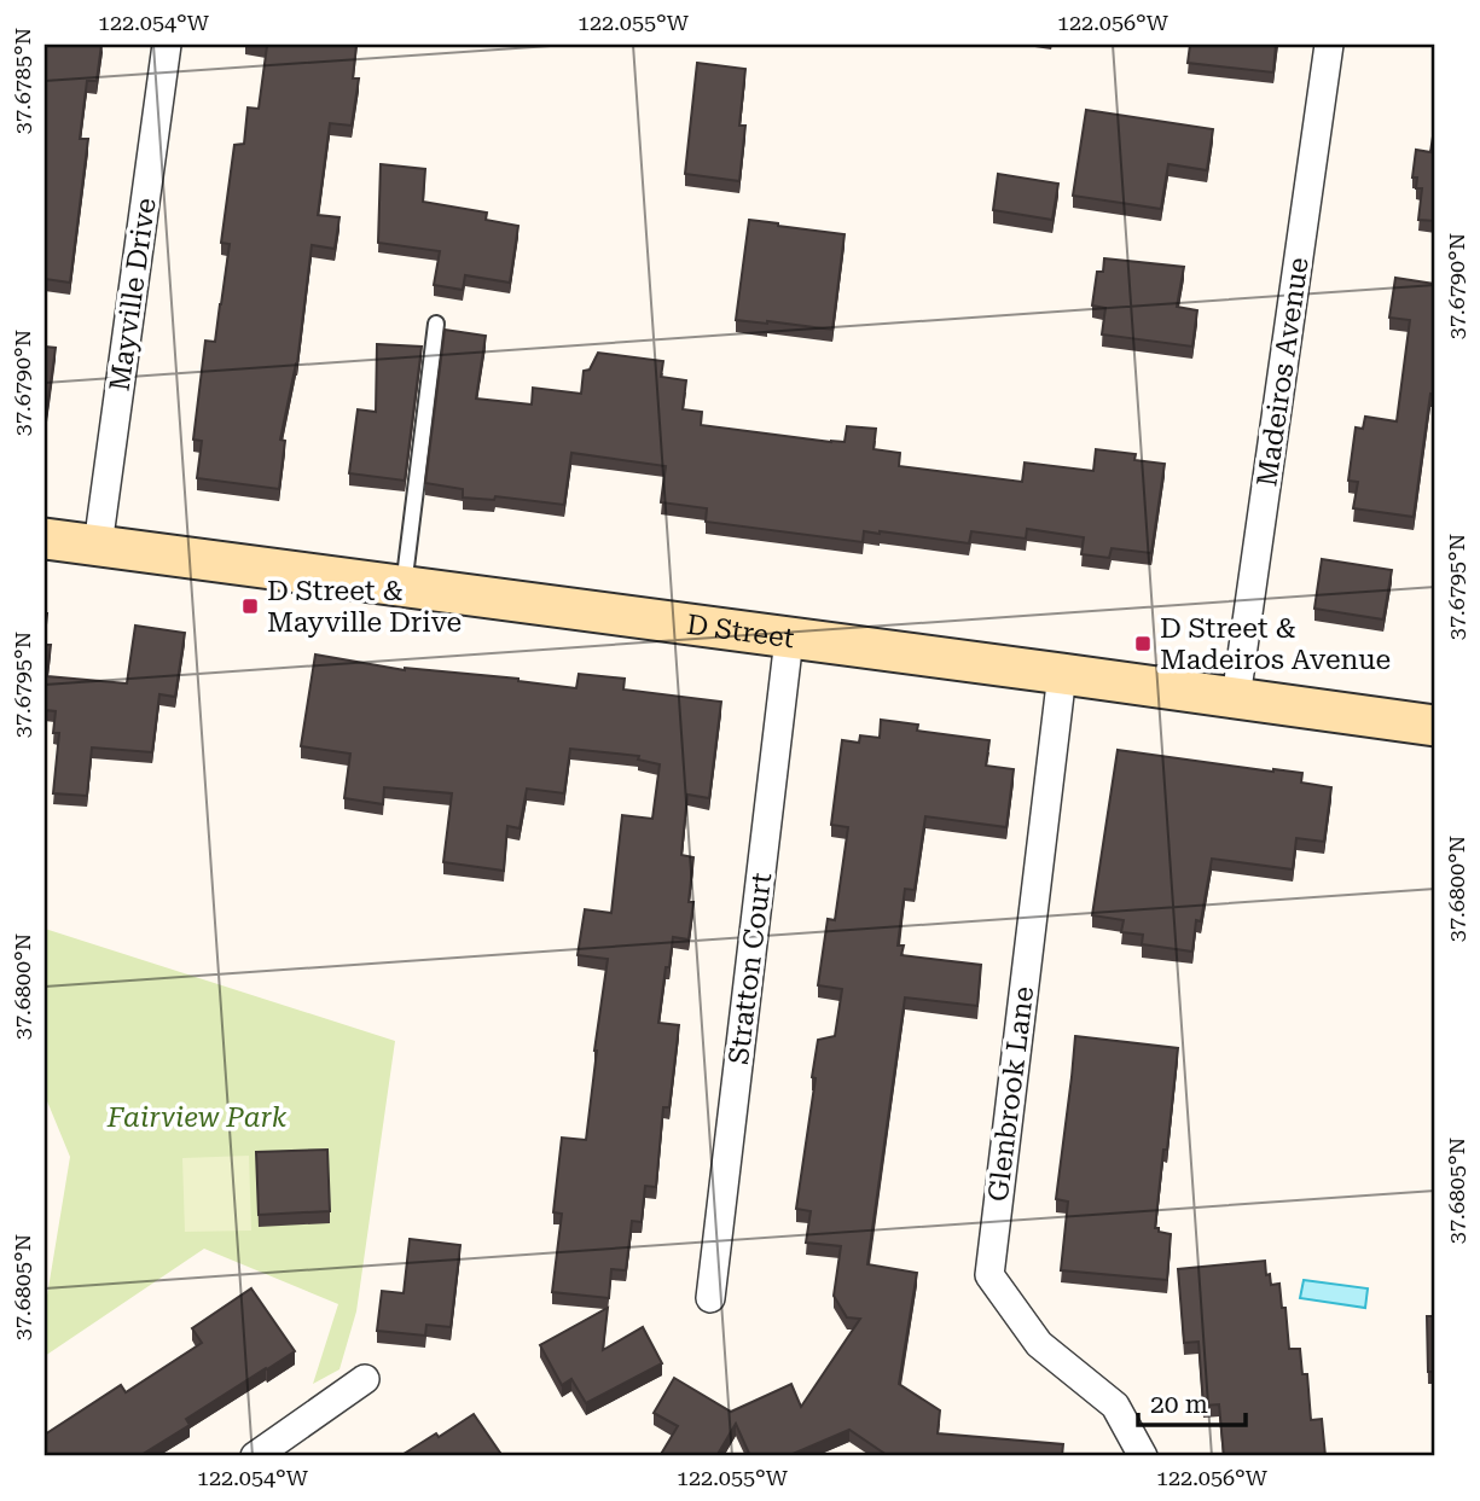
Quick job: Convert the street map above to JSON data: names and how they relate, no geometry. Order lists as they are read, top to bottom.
{
  "streets": {
    "main road": ["D Street"],
    "street": [
      "Mayville Drive",
      "Madeiros Avenue",
      "Stratton Court",
      "Glenbrook Lane"
    ]
  },
  "crossings": [
    ["Mayville Drive", "D Street"],
    ["Madeiros Avenue", "D Street"],
    ["D Street", "Stratton Court"],
    ["D Street", "Glenbrook Lane"]
  ],
  "parks": ["Fairview Park"],
  "places": {
    "transit": ["D Street & Mayville Drive", "D Street & Madeiros Avenue"]
  },
  "scale_bar": "20 m",
  "coordinates": [
    "122.054°W",
    "122.055°W",
    "122.056°W",
    "37.6785°N",
    "37.6790°N",
    "37.6795°N",
    "37.6800°N",
    "37.6805°N"
  ]
}
